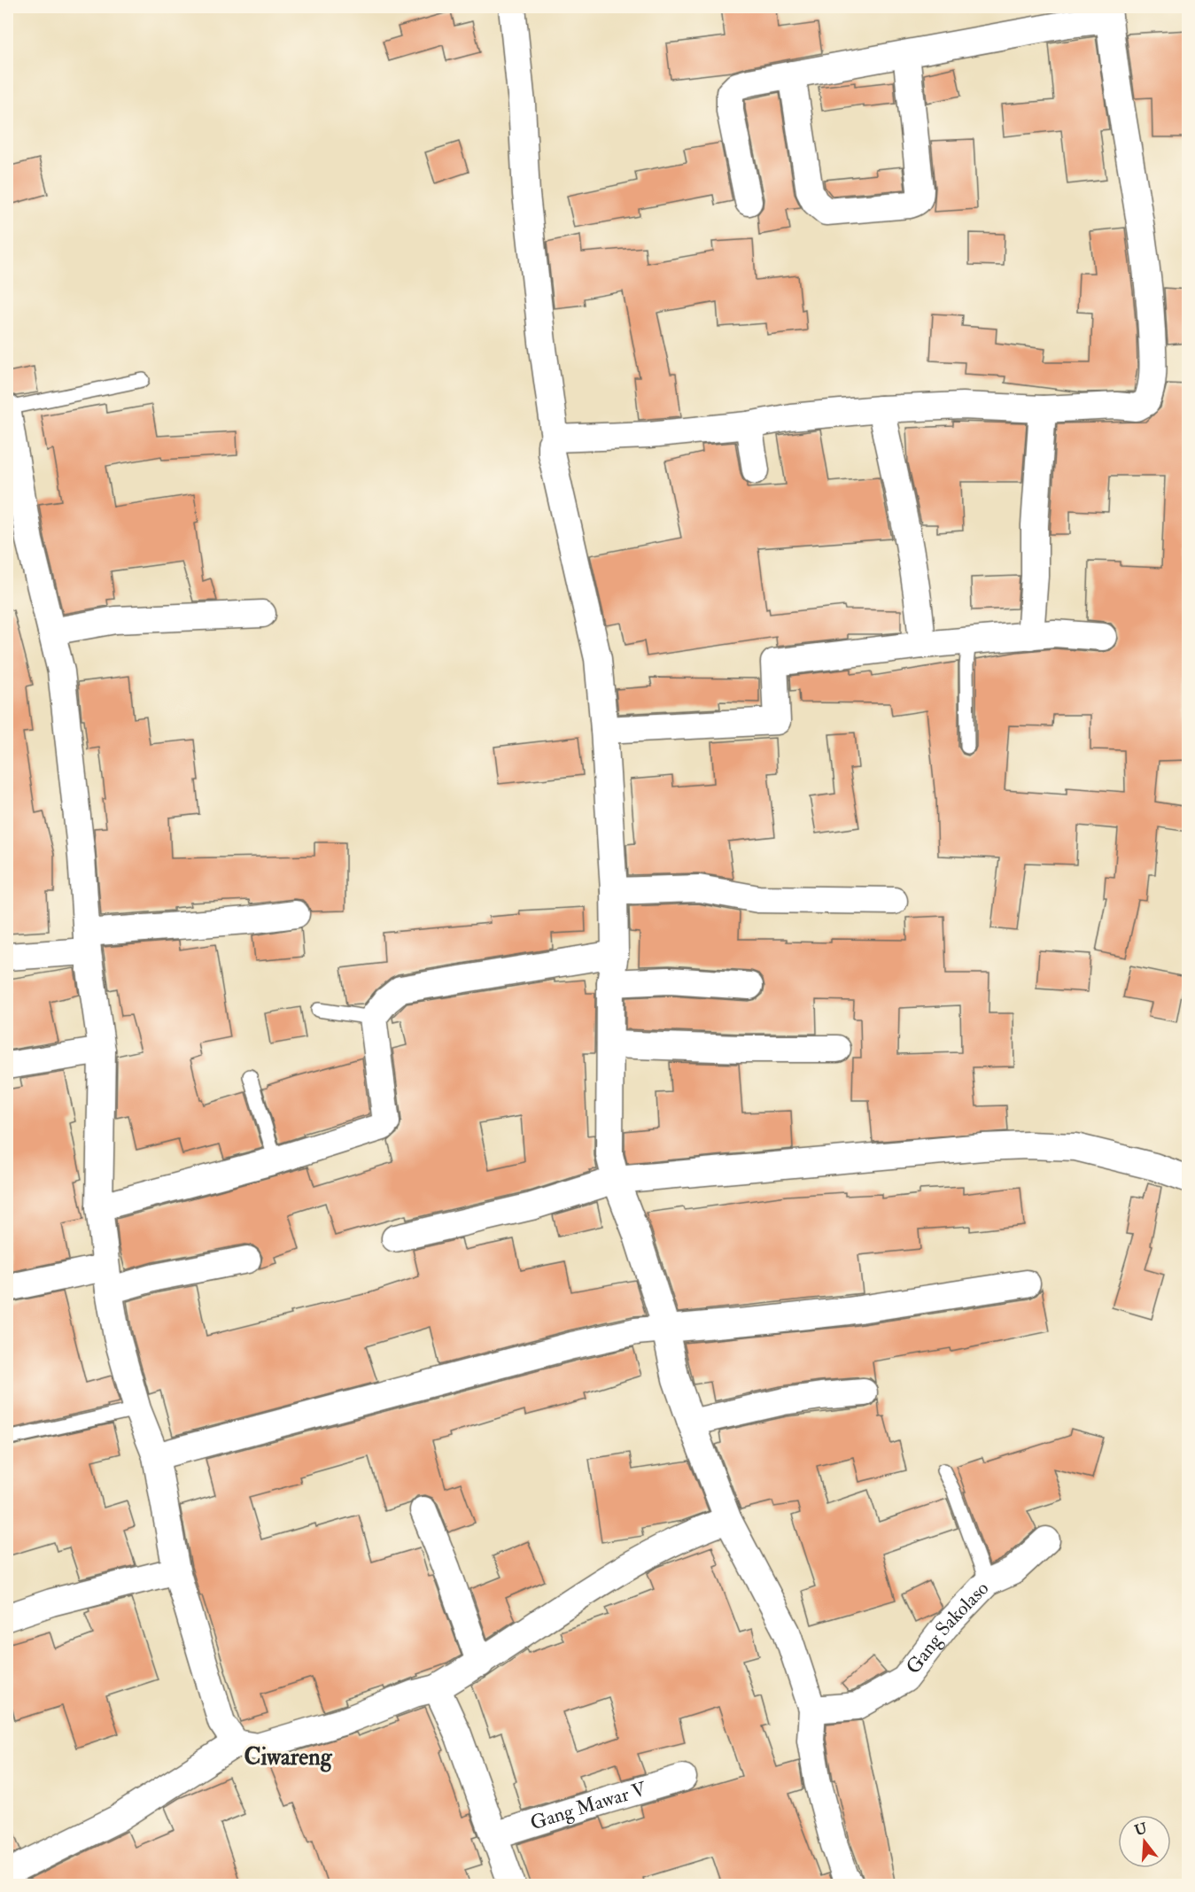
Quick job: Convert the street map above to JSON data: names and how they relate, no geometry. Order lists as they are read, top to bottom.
{
  "streets": {
    "street": ["Gang Sakolaso", "Gang Mawar V"]
  },
  "districts": ["Ciwareng"],
  "north": "top"
}
